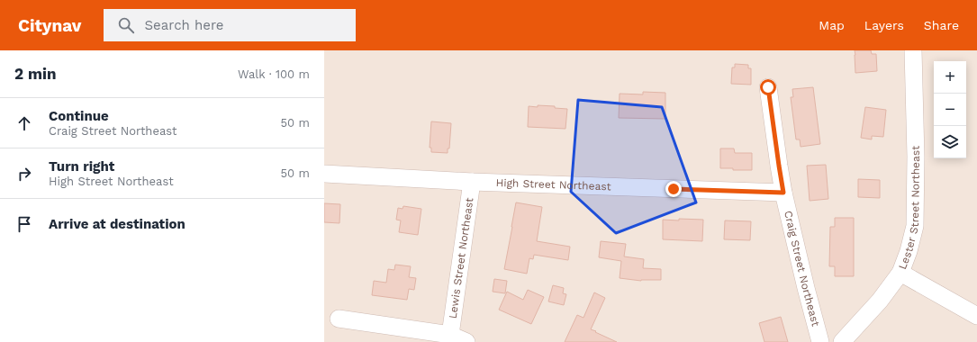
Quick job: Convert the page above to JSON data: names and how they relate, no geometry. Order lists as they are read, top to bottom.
{
  "streets": {
    "street": [
      "High Street Northeast",
      "Lester Street Northeast",
      "Lewis Street Northeast",
      "Craig Street Northeast"
    ]
  },
  "crossings": [
    ["High Street Northeast", "Lewis Street Northeast"],
    ["High Street Northeast", "Craig Street Northeast"]
  ],
  "page": {
    "header": "Citynav",
    "search": "Search here",
    "nav": ["Map", "Layers", "Share"],
    "heading": ["2 min", "Walk · 100 m"],
    "map_buttons": ["+", "−"],
    "list": [
      ["Continue", "Craig Street Northeast", "50 m"],
      ["Turn right", "High Street Northeast", "50 m"],
      "Arrive at destination"
    ]
  }
}
